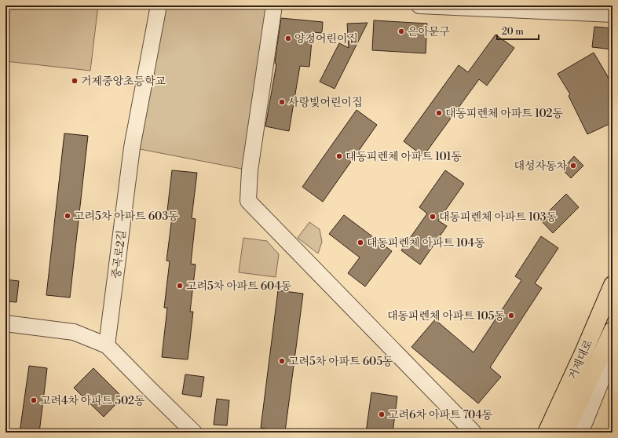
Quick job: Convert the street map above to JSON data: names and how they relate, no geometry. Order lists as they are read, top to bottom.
{
  "streets": {
    "main road": ["거제대로"],
    "street": ["중곡로2길"]
  },
  "places": [
    "은아문구",
    "양정어린이집",
    "거제중앙초등학교",
    "사랑빛어린이집",
    "대동피렌체 아파트 102동",
    "대동피렌체 아파트 101동",
    "대성자동차",
    "고려5차 아파트 603동",
    "대동피렌체 아파트 103동",
    "대동피렌체 아파트 104동",
    "고려5차 아파트 604동",
    "대동피렌체 아파트 105동",
    "고려5차 아파트 605동",
    "고려4차 아파트 502동",
    "고려6차 아파트 704동"
  ],
  "scale_bar": "20 m"
}
